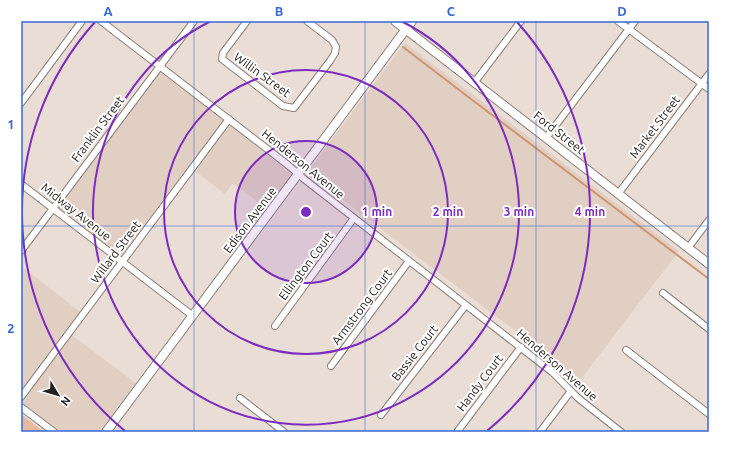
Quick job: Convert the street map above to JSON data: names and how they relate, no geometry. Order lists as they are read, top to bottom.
{
  "streets": {
    "street": [
      "Willin Street",
      "Market Street",
      "Franklin Street",
      "Ford Street",
      "Henderson Avenue",
      "Midway Avenue",
      "Edison Avenue",
      "Willard Street",
      "Ellington Court",
      "Armstrong Court",
      "Bassie Court",
      "Handy Court"
    ]
  },
  "crossings": [
    ["Market Street", "Ford Street"],
    ["Franklin Street", "Henderson Avenue"],
    ["Franklin Street", "Midway Avenue"],
    ["Ford Street", "Edison Avenue"],
    ["Henderson Avenue", "Edison Avenue"],
    ["Henderson Avenue", "Willard Street"],
    ["Henderson Avenue", "Ellington Court"],
    ["Henderson Avenue", "Armstrong Court"],
    ["Henderson Avenue", "Bassie Court"],
    ["Henderson Avenue", "Handy Court"],
    ["Midway Avenue", "Edison Avenue"],
    ["Midway Avenue", "Willard Street"]
  ],
  "north": "bottom right",
  "grid": {
    "columns": [
      "A",
      "B",
      "C",
      "D"
    ],
    "rows": ["1", "2"]
  },
  "rings": [
    "1 min",
    "2 min",
    "3 min",
    "4 min"
  ]
}
